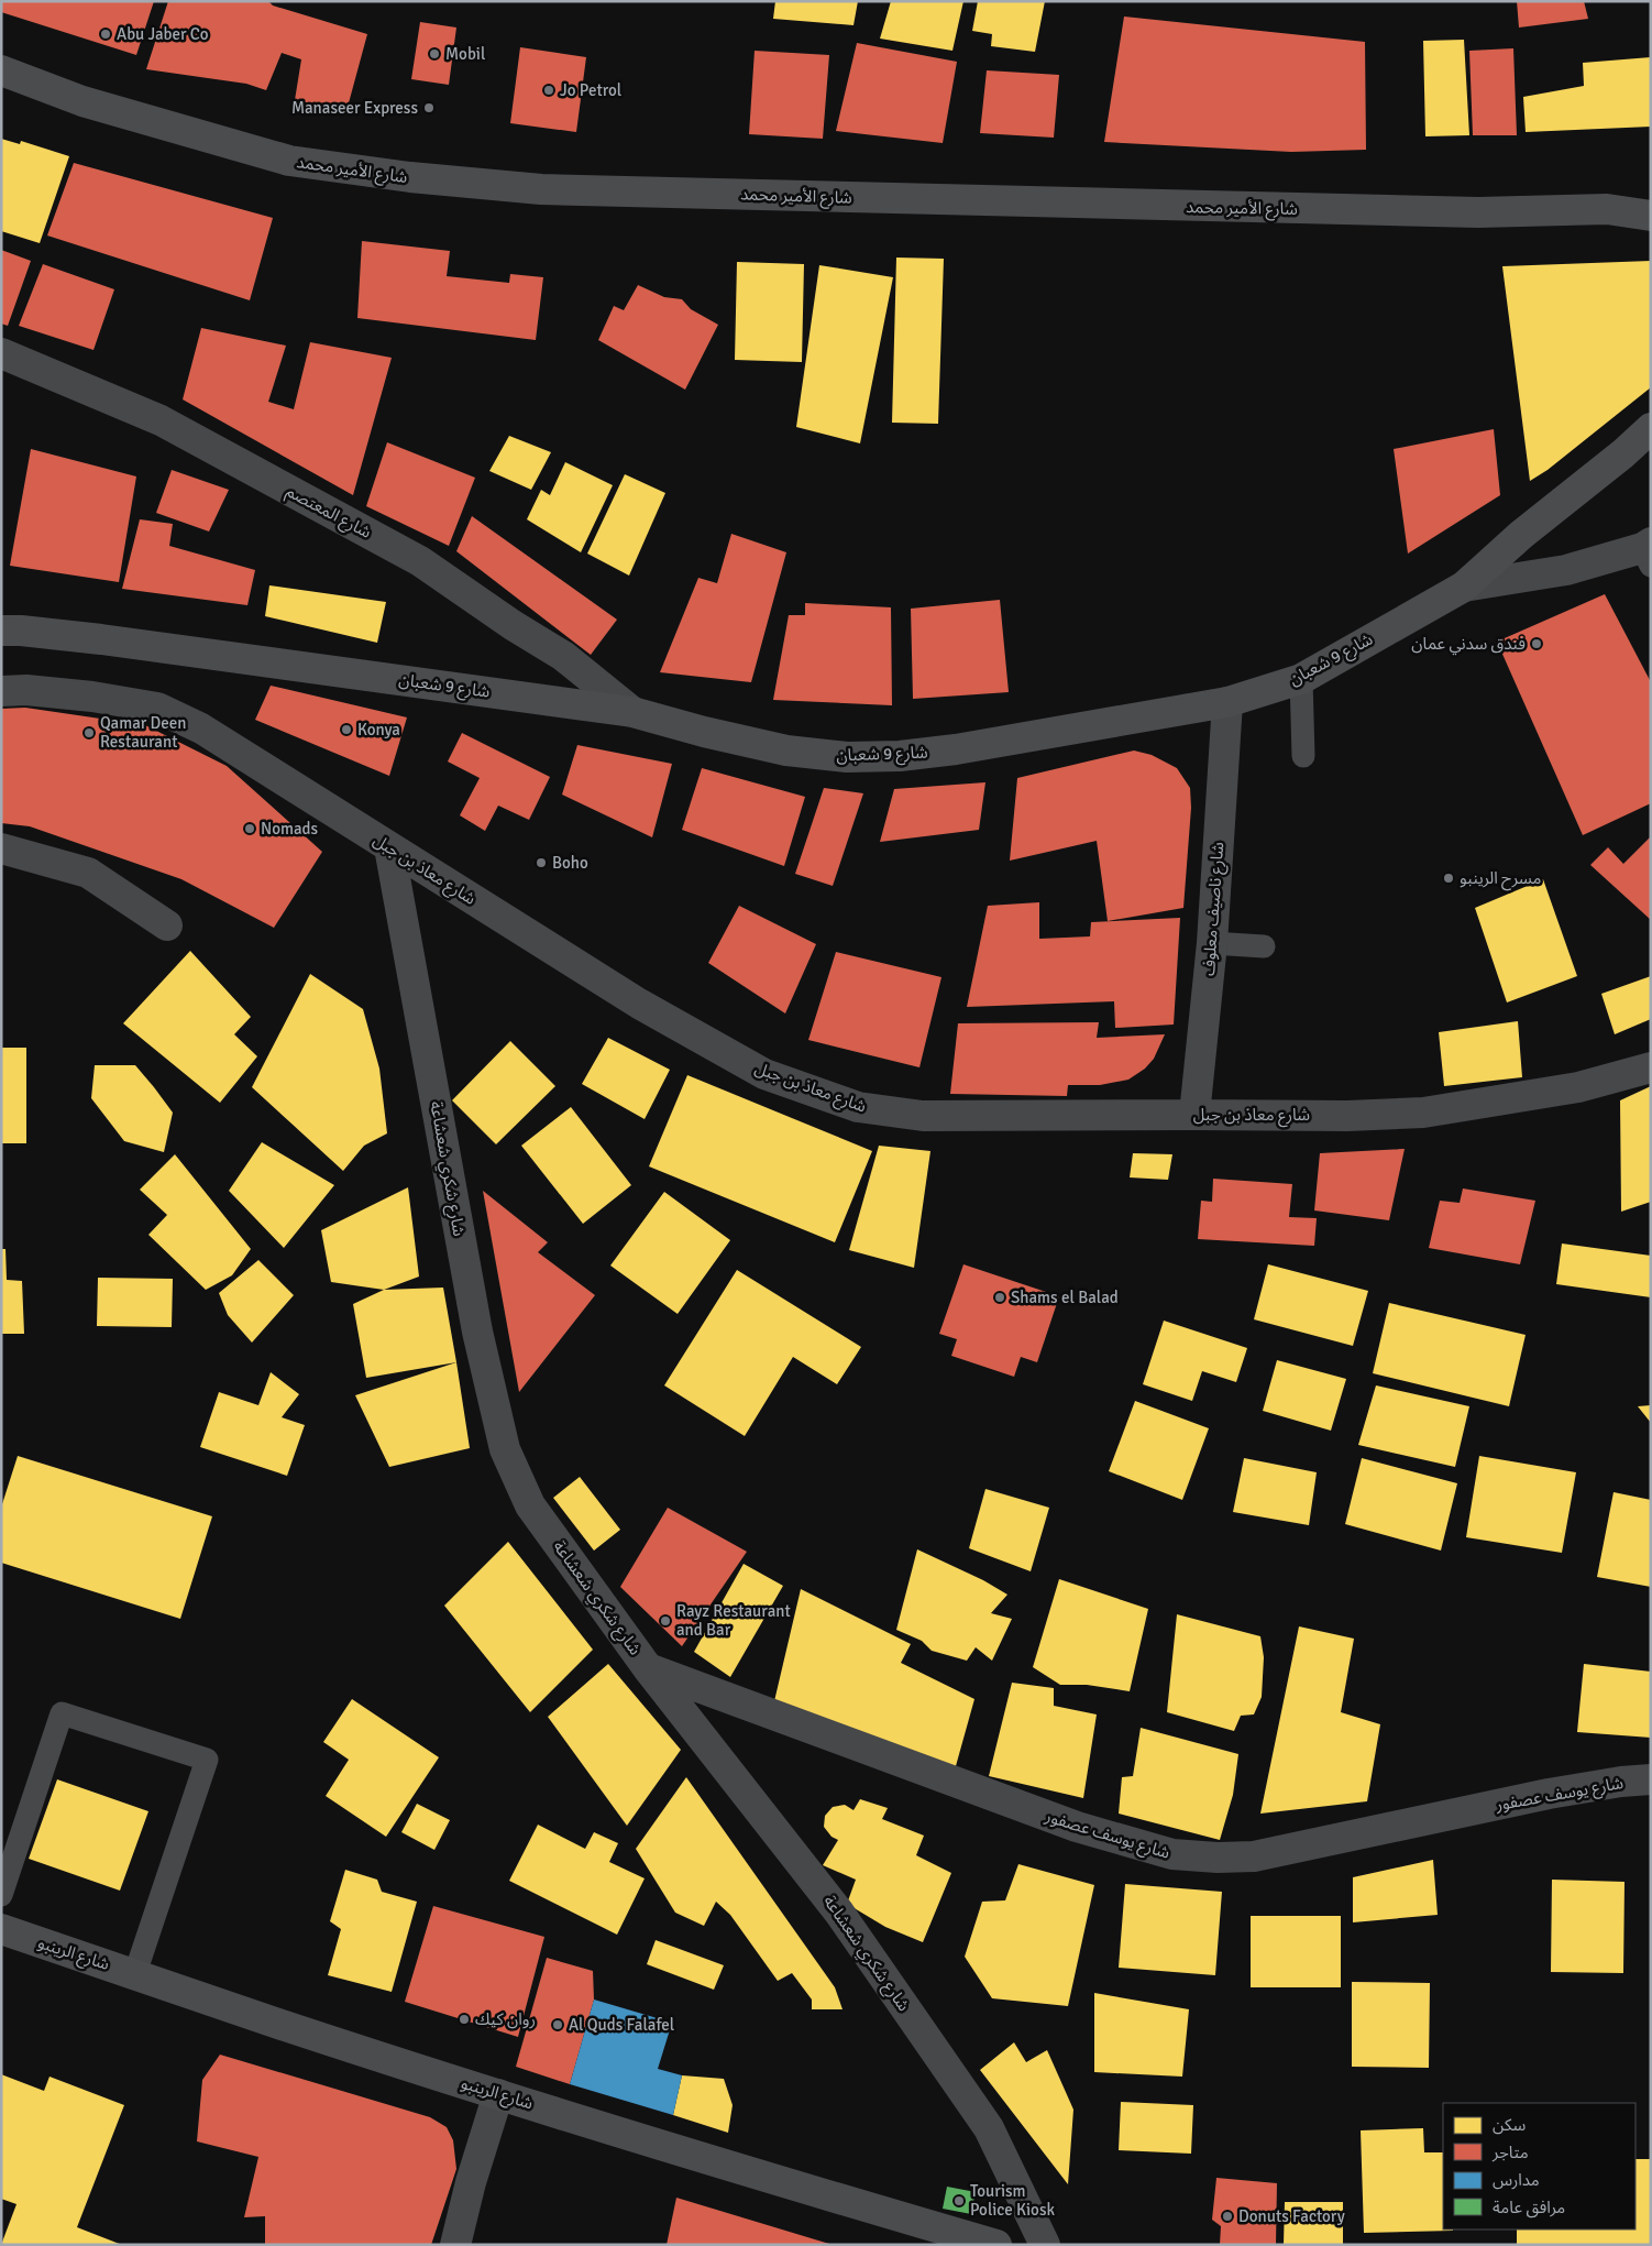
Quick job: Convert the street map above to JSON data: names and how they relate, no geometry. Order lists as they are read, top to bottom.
{
  "streets": {
    "street": [
      "شارع الأمير محمد",
      "شارع المعتصم",
      "شارع 9 شعبان",
      "شارع معاذ بن جبل",
      "شارع ناصيف معلوف",
      "شارع شكري شعشاعة",
      "شارع يوسف عصفور",
      "شارع الرينبو"
    ]
  },
  "crossings": [
    ["شارع المعتصم", "شارع 9 شعبان"],
    ["شارع 9 شعبان", "شارع ناصيف معلوف"],
    ["شارع معاذ بن جبل", "شارع ناصيف معلوف"],
    ["شارع معاذ بن جبل", "شارع شكري شعشاعة"],
    ["شارع شكري شعشاعة", "شارع يوسف عصفور"]
  ],
  "places": [
    "Abu Jaber Co",
    "Mobil",
    "Jo Petrol",
    "Manaseer Express",
    "فندق سدني عمان",
    "Konya",
    "Qamar Deen Restaurant",
    "Nomads",
    "Boho",
    "مسرح الرينبو",
    "Shams el Balad",
    "Rayz Restaurant and Bar",
    "روان كيك",
    "Al Quds Falafel",
    "Tourism Police Kiosk",
    "Donuts Factory"
  ],
  "legend": [
    "سكن",
    "متاجر",
    "مدارس",
    "مرافق عامة"
  ]
}
